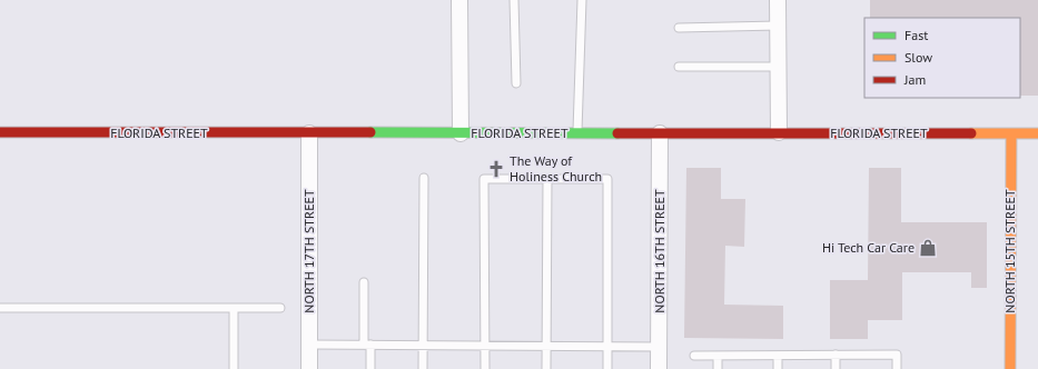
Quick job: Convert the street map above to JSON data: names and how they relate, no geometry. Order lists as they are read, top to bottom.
{
  "streets": {
    "main road": ["FLORIDA STREET", "NORTH 15TH STREET"],
    "street": ["NORTH 17TH STREET", "NORTH 16TH STREET"]
  },
  "crossings": [
    ["FLORIDA STREET", "NORTH 17TH STREET"],
    ["FLORIDA STREET", "NORTH 16TH STREET"],
    ["FLORIDA STREET", "NORTH 15TH STREET"]
  ],
  "places": {
    "church": ["The Way of Holiness Church"],
    "shop": ["Hi Tech Car Care"]
  },
  "legend": ["Fast", "Slow", "Jam"]
}
